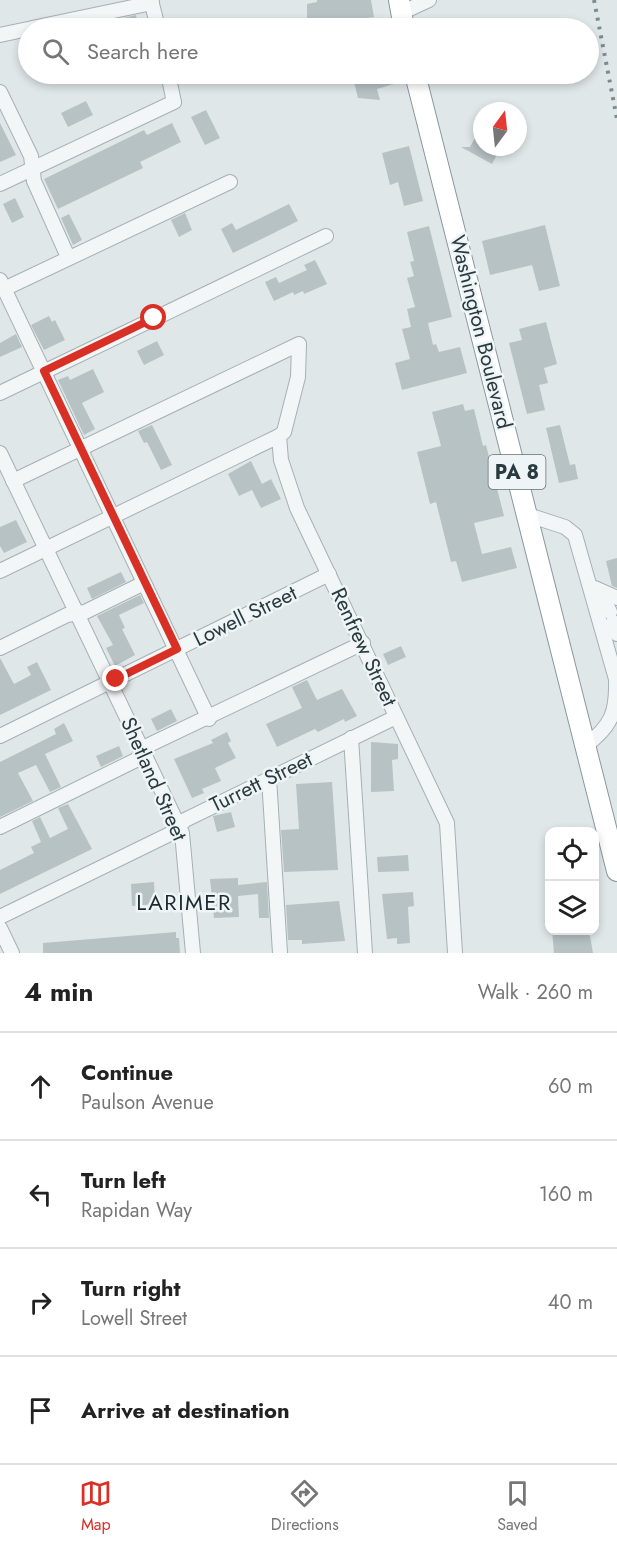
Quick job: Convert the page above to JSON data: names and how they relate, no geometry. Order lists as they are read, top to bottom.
{
  "streets": {
    "highway": ["Washington Boulevard", "PA 8"],
    "street": [
      "Lowell Street",
      "Renfrew Street",
      "Shetland Street",
      "Turrett Street"
    ]
  },
  "crossings": [
    ["Lowell Street", "Renfrew Street"],
    ["Lowell Street", "Shetland Street"],
    ["Renfrew Street", "Turrett Street"],
    ["Shetland Street", "Turrett Street"]
  ],
  "districts": ["LARIMER"],
  "north": "top",
  "page": {
    "search": "Search here",
    "heading": ["4 min", "Walk · 260 m"],
    "list": [
      ["Continue", "Paulson Avenue", "60 m"],
      ["Turn left", "Rapidan Way", "160 m"],
      ["Turn right", "Lowell Street", "40 m"],
      "Arrive at destination"
    ],
    "nav": ["Map", "Directions", "Saved"]
  }
}
